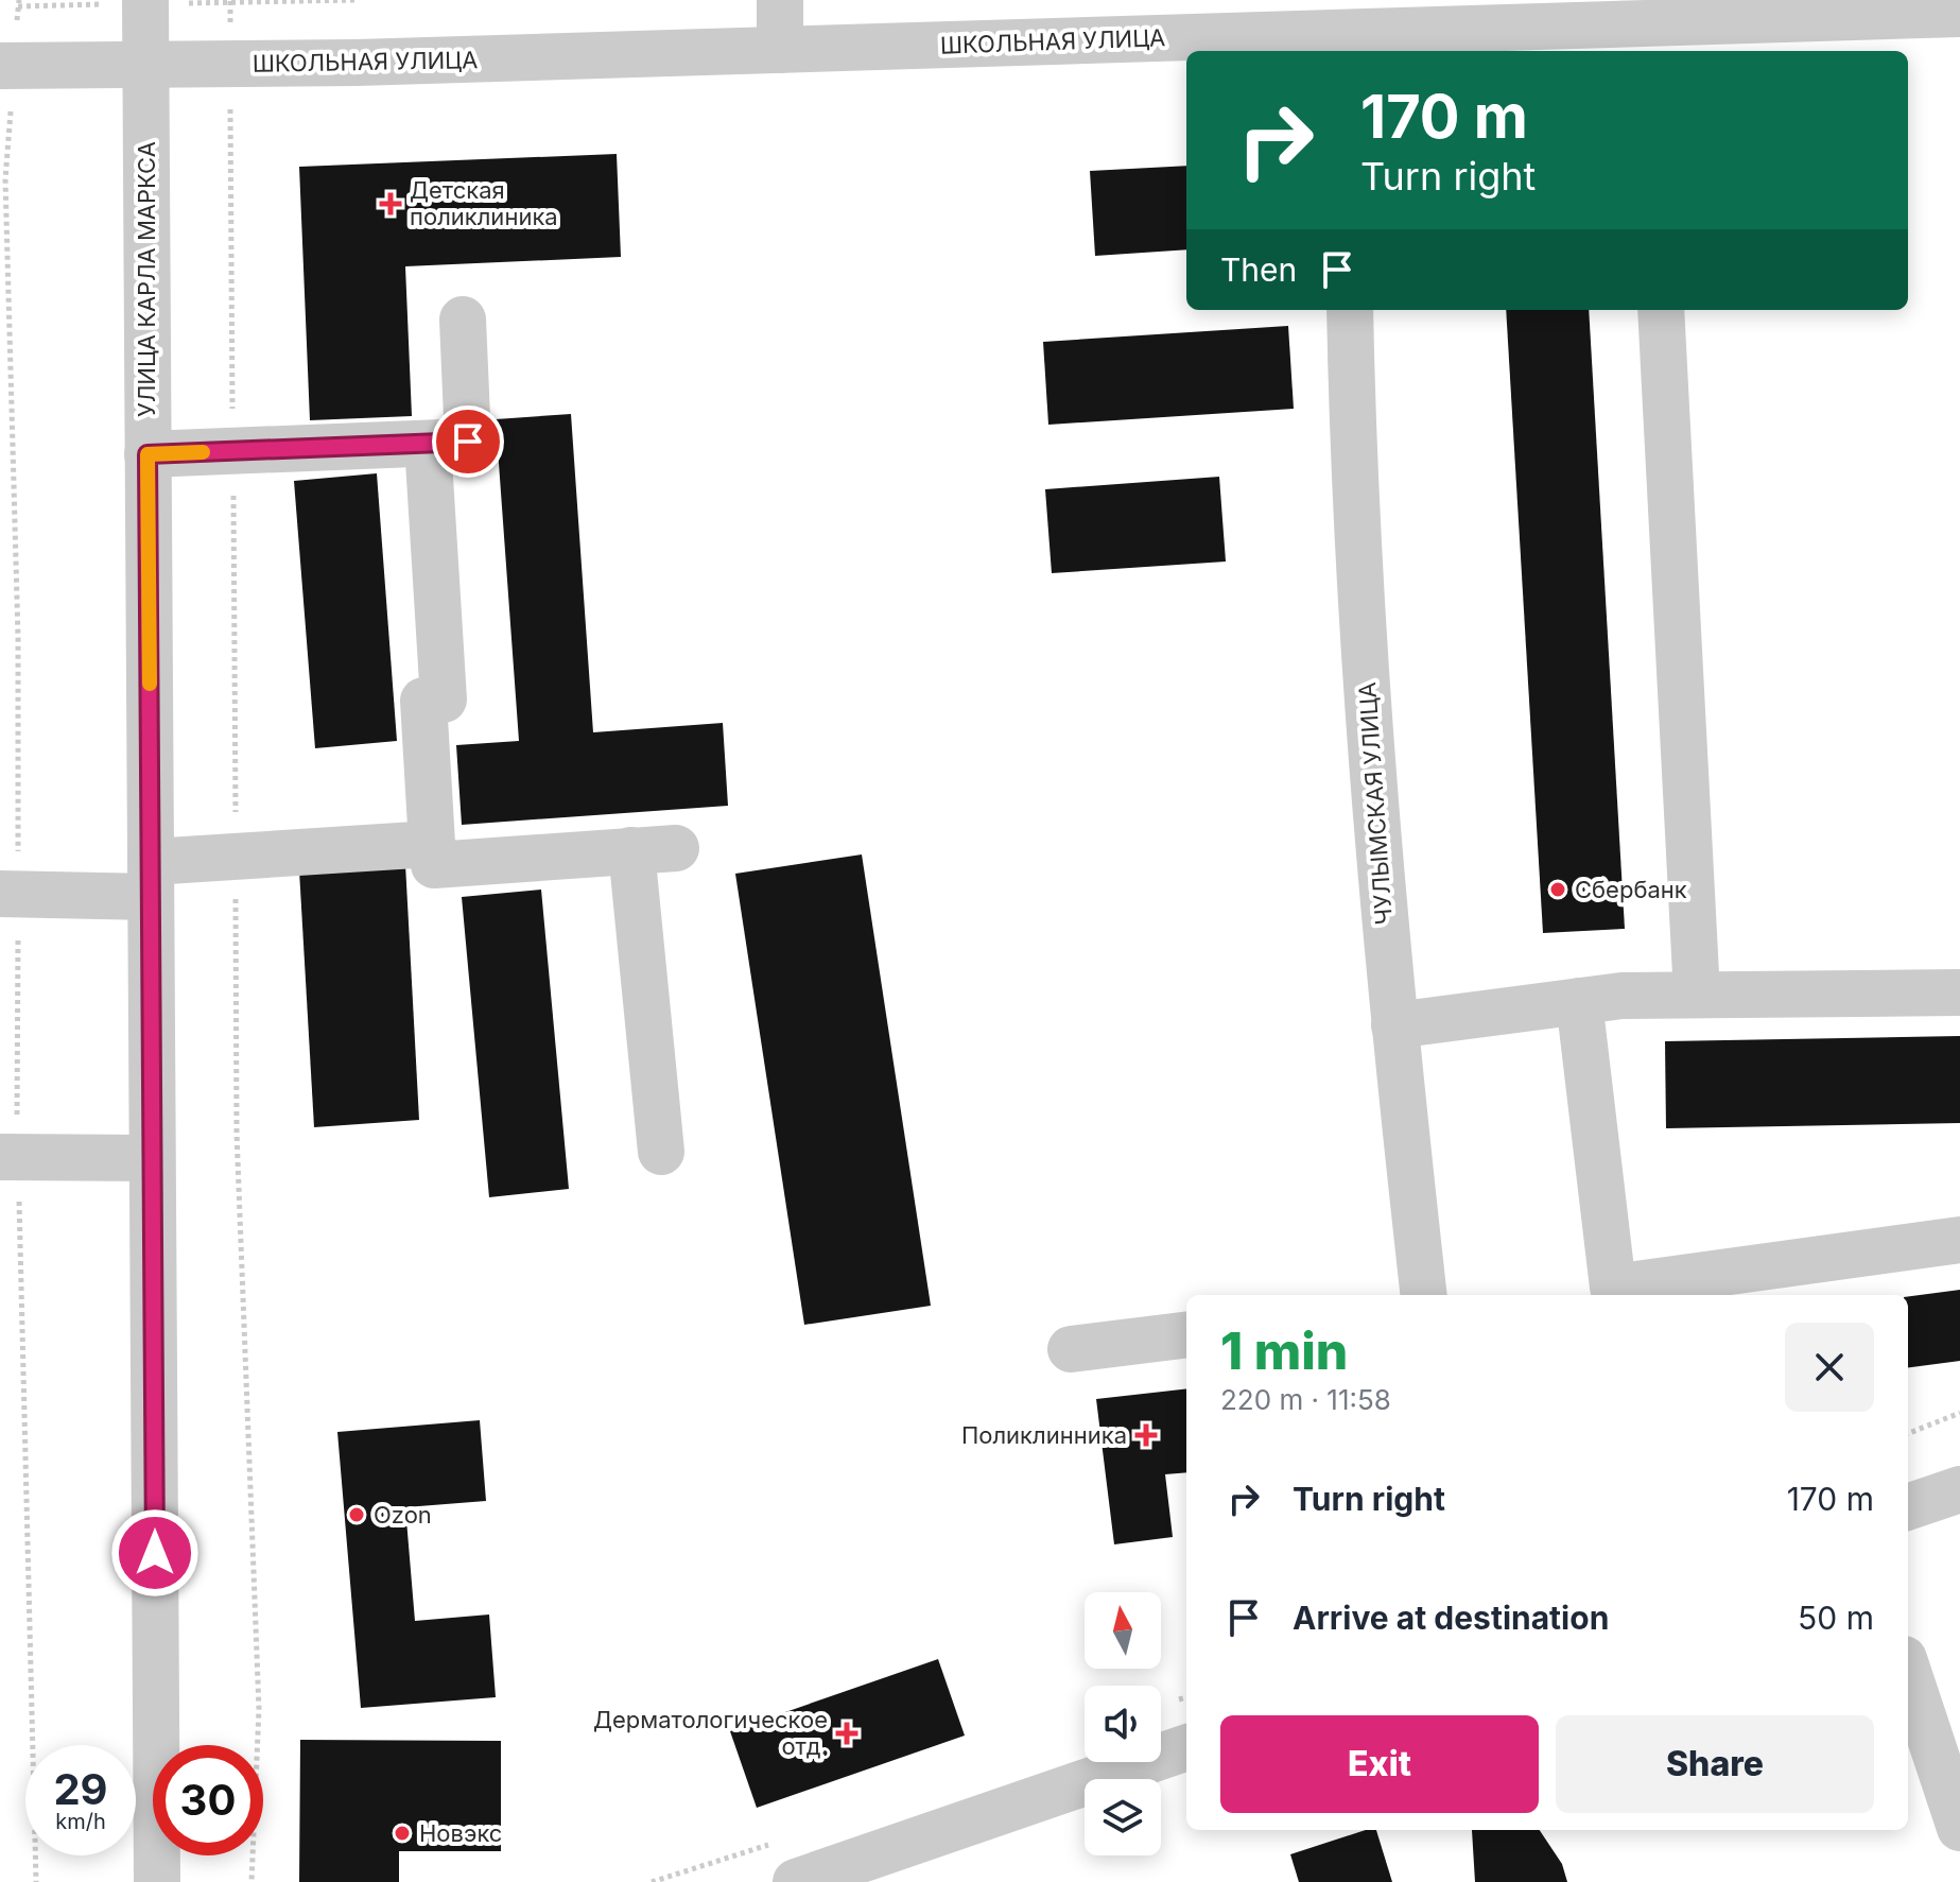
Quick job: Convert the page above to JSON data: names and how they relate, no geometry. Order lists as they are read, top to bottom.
{
  "streets": {
    "street": ["ШКОЛЬНАЯ УЛИЦА", "УЛИЦА КАРЛА МАРКСА", "ЧУЛЫМСКАЯ УЛИЦА"]
  },
  "crossings": [
    ["ШКОЛЬНАЯ УЛИЦА", "УЛИЦА КАРЛА МАРКСА"]
  ],
  "places": {
    "health": ["Детская поликлиника", "Поликлинника", "Дерматологическое отд."],
    "other": ["Сбербанк", "Ozon", "Новэкс"]
  },
  "north": "top",
  "page": {
    "turn": ["170 m", "Turn right"],
    "then": "Then",
    "heading": ["1 min", "220 m · 11:58"],
    "list": [
      {
        "name": "Turn right",
        "value": "170 m"
      },
      {
        "name": "Arrive at destination",
        "value": "50 m"
      }
    ],
    "buttons": ["Exit", "Share"],
    "speed": "29 km/h",
    "limit": "30"
  }
}
